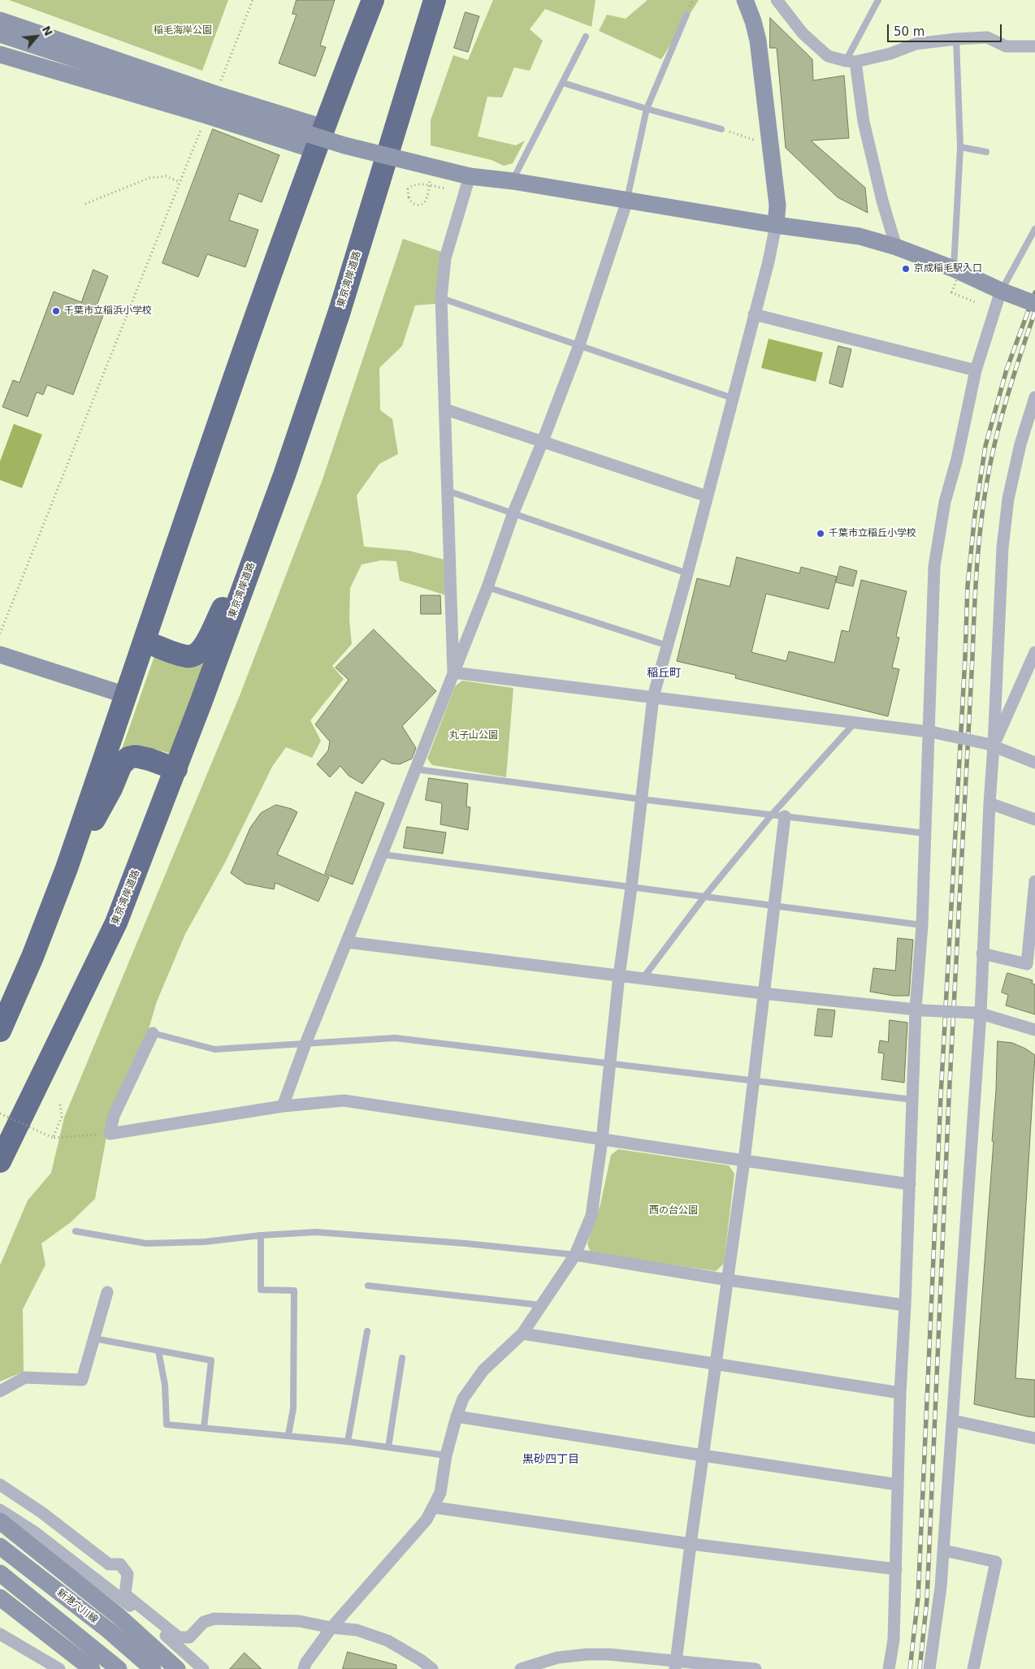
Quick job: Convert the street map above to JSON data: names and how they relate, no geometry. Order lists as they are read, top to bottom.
{
  "streets": {
    "highway": ["東京湾岸道路"],
    "street": ["新港穴川線"]
  },
  "districts": ["稲丘町", "黒砂四丁目"],
  "parks": ["稲毛海岸公園", "丸子山公園", "西の台公園"],
  "places": ["京成稲毛駅入口", "千葉市立稲浜小学校", "千葉市立稲丘小学校"],
  "scale_bar": "50 m",
  "north": "top right"
}
